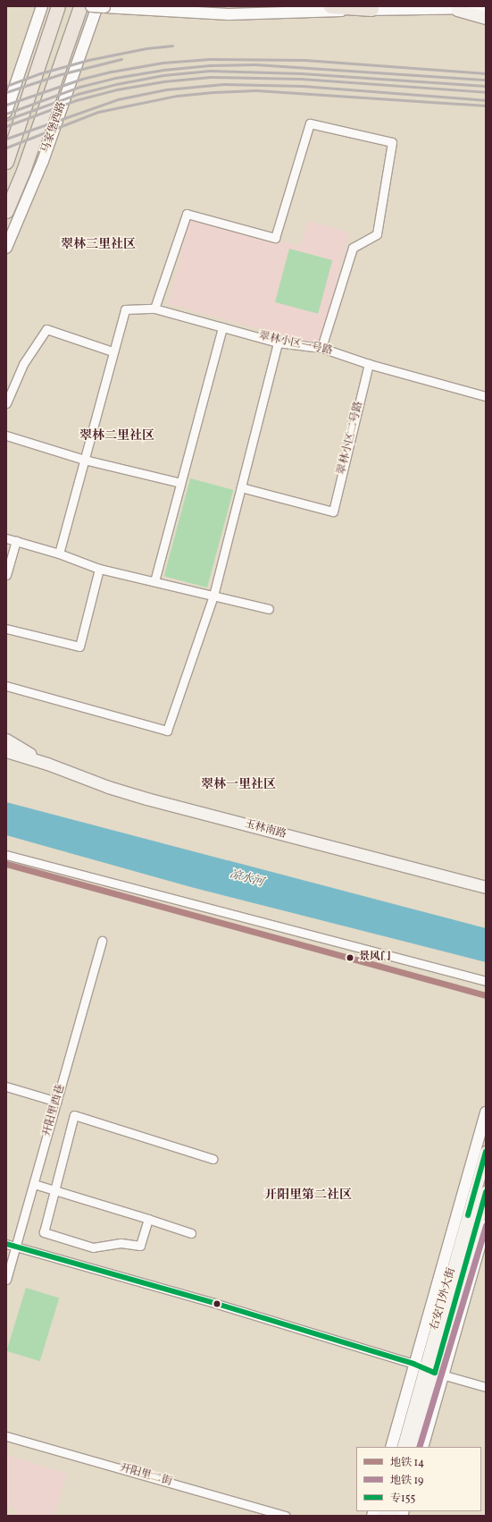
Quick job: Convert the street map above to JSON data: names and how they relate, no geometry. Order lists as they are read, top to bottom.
{
  "streets": {
    "main road": ["马家堡西路", "玉林南路", "右安门外大街"],
    "street": [
      "翠林小区一号路",
      "翠林小区二号路",
      "开阳里西巷",
      "开阳里二街"
    ]
  },
  "crossings": [
    ["翠林小区一号路", "翠林小区二号路"]
  ],
  "districts": [
    "翠林三里社区",
    "翠林二里社区",
    "翠林一里社区",
    "开阳里第二社区"
  ],
  "water": ["凉水河"],
  "places": ["景风门"],
  "lines": ["metro line 14", "transit line 专155", "metro line 19"],
  "legend": ["地铁 14", "地铁 19", "专155"]
}
